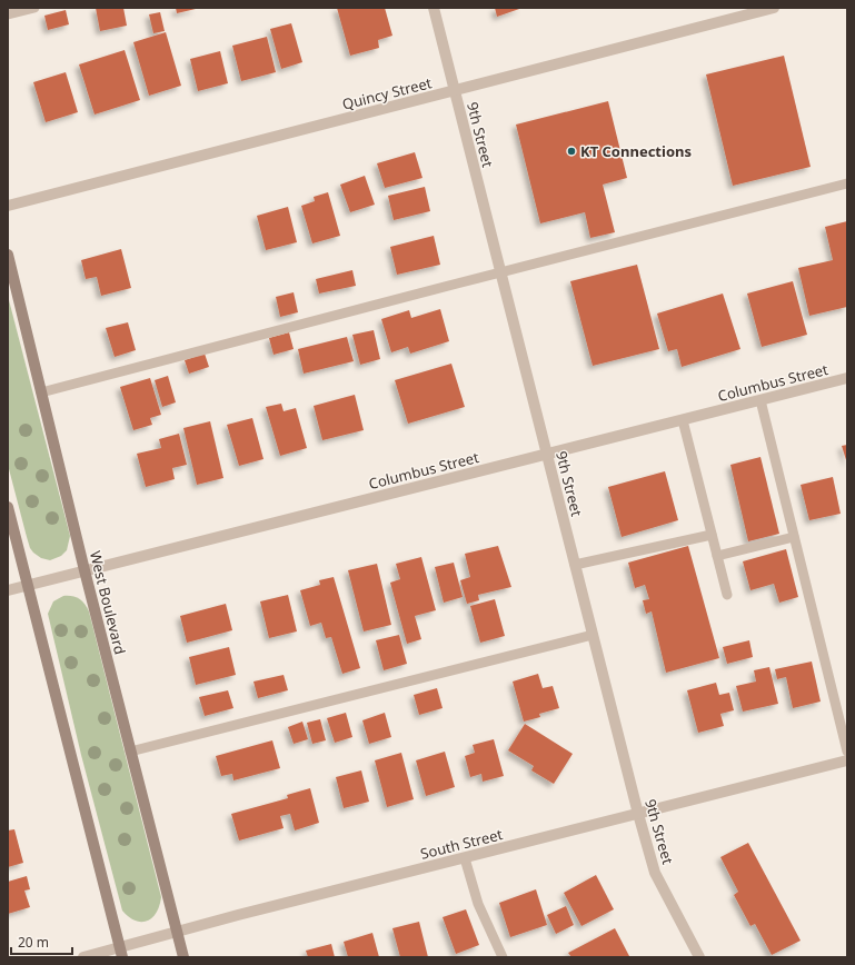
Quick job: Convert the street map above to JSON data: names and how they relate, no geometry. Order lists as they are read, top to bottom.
{
  "streets": {
    "street": [
      "Quincy Street",
      "9th Street",
      "Columbus Street",
      "West Boulevard",
      "South Street"
    ]
  },
  "crossings": [
    ["Quincy Street", "9th Street"],
    ["9th Street", "Columbus Street"],
    ["9th Street", "South Street"],
    ["Columbus Street", "West Boulevard"],
    ["West Boulevard", "South Street"]
  ],
  "places": ["KT Connections"],
  "scale_bar": "20 m"
}
